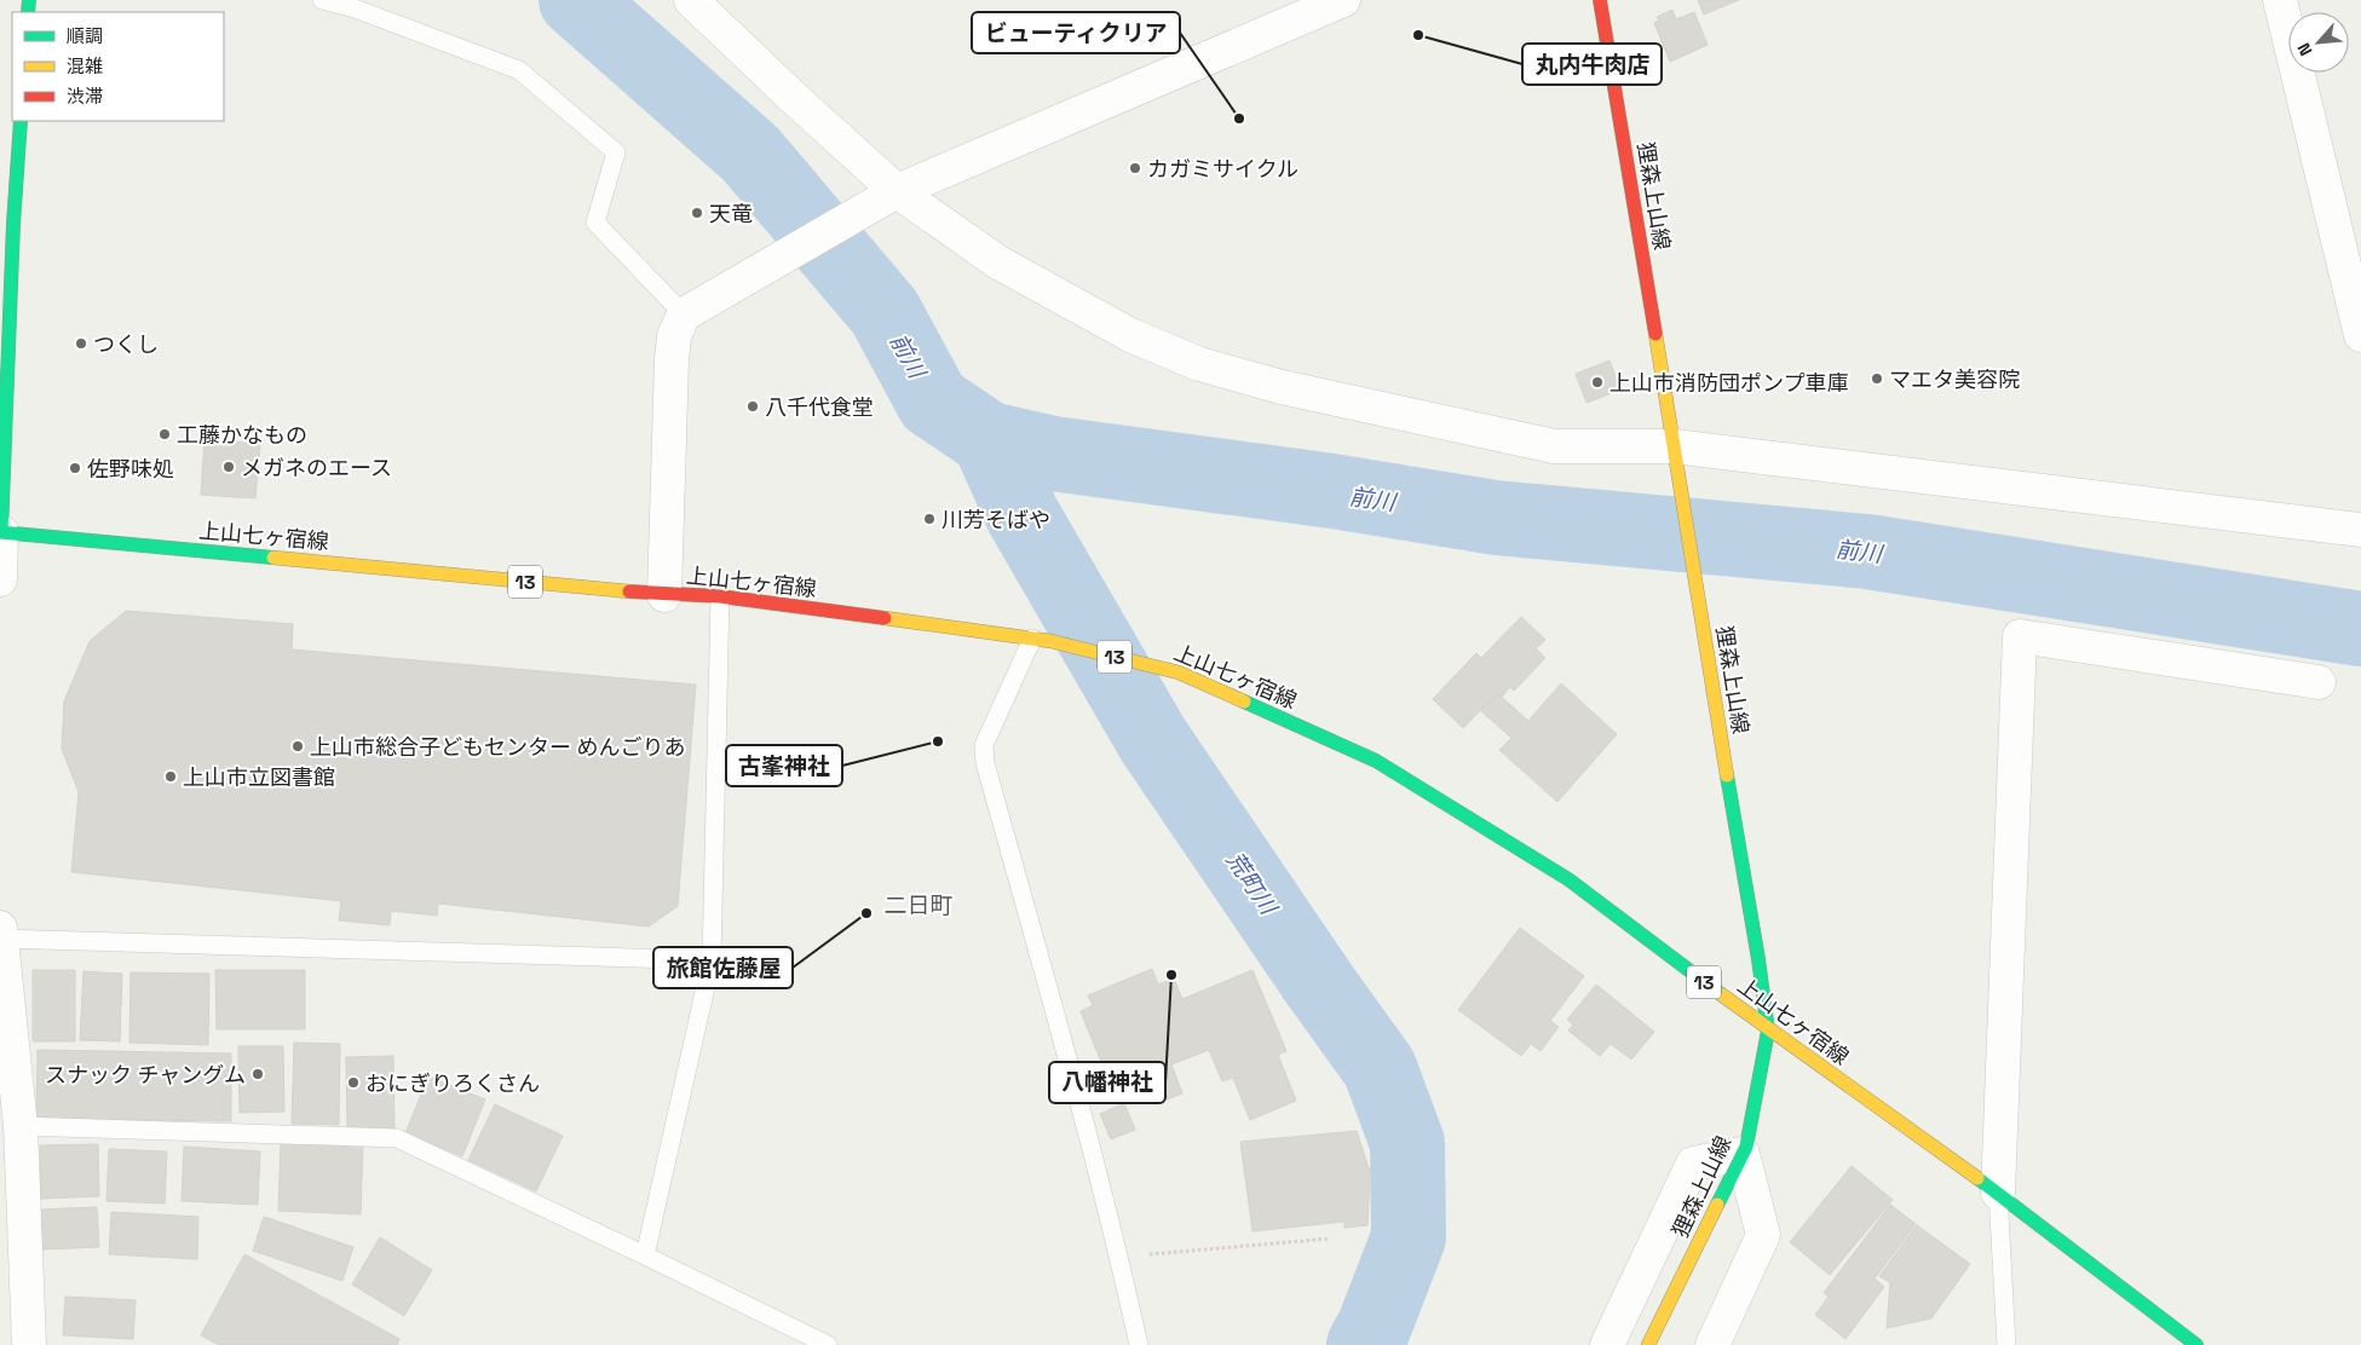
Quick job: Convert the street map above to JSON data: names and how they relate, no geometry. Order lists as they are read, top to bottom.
{
  "streets": {
    "main road": ["狸森上山線", "上山七ヶ宿線", "13"]
  },
  "crossings": [
    ["狸森上山線", "上山七ヶ宿線"]
  ],
  "districts": ["二日町"],
  "water": ["前川", "荒町川"],
  "places": [
    "丸内牛肉店",
    "ビューティクリア",
    "カガミサイクル",
    "天竜",
    "つくし",
    "マエタ美容院",
    "上山市消防団ポンプ車庫",
    "八千代食堂",
    "工藤かなもの",
    "メガネのエース",
    "佐野味処",
    "川芳そばや",
    "古峯神社",
    "上山市総合子どもセンター めんごりあ",
    "上山市立図書館",
    "旅館佐藤屋",
    "八幡神社",
    "スナック チャングム",
    "おにぎりろくさん"
  ],
  "legend": ["順調", "混雑", "渋滞"],
  "north": "bottom left"
}
